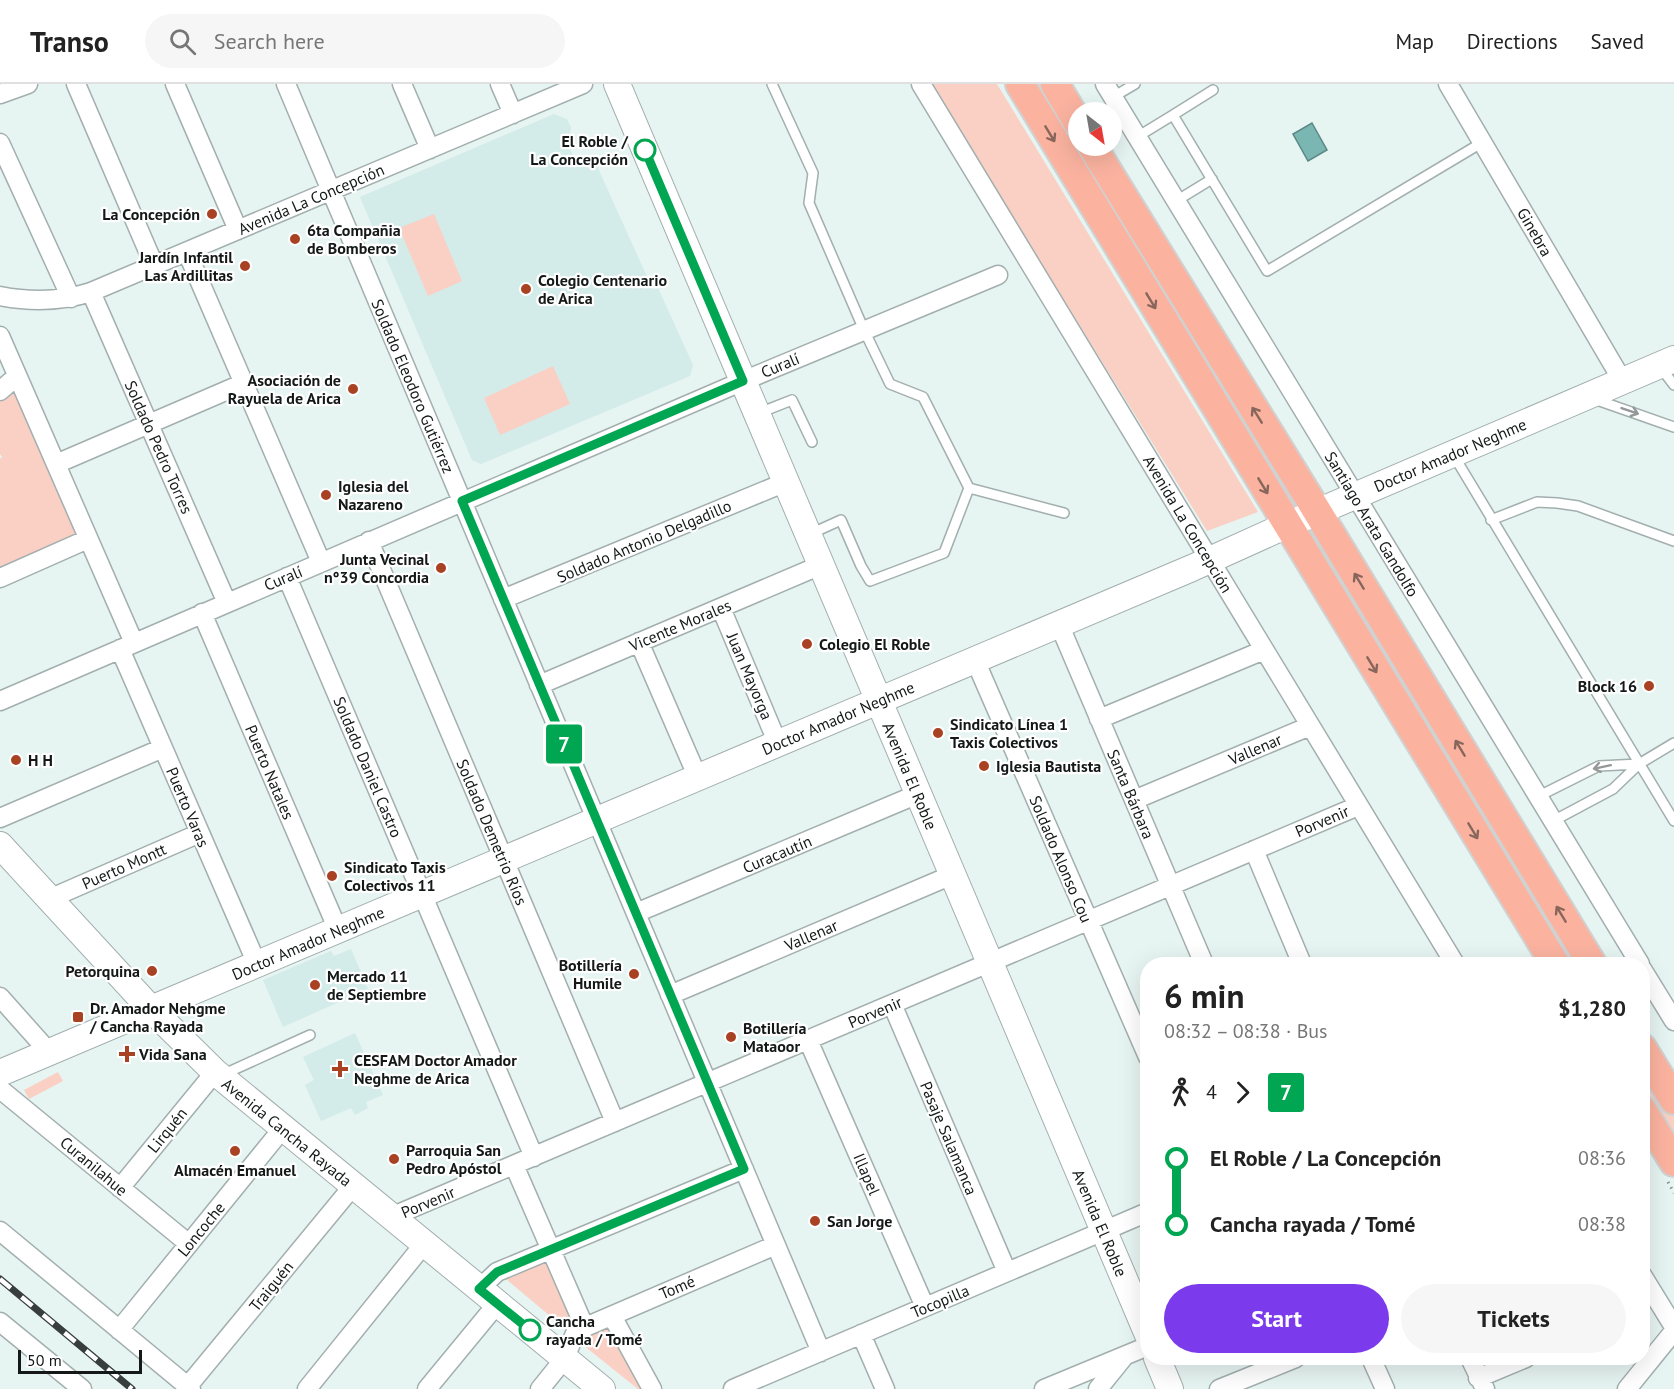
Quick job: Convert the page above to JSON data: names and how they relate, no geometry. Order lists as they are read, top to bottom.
{
  "streets": {
    "street": [
      "Avenida La Concepción",
      "Ginebra",
      "Curalí",
      "Soldado Eleodoro Gutiérrez",
      "Soldado Pedro Torres",
      "Doctor Amador Neghme",
      "Santiago Arata Gandolfo",
      "Soldado Antonio Delgadillo",
      "Vicente Morales",
      "Juan Mayorga",
      "Vallenar",
      "Soldado Daniel Castro",
      "Puerto Natales",
      "Avenida El Roble",
      "Santa Bárbara",
      "Puerto Varas",
      "Porvenir",
      "Soldado Demetrio Ríos",
      "Curacautín",
      "Soldado Alonso Cou",
      "Puerto Montt",
      "Lirquén",
      "Avenida Cancha Rayada",
      "Pasaje Salamanca",
      "Curanilahue",
      "Illapel",
      "Loncoche",
      "Traiguén",
      "Tomé",
      "Tocopilla"
    ]
  },
  "crossings": [
    ["Avenida La Concepción", "Soldado Eleodoro Gutiérrez"],
    ["Avenida La Concepción", "Soldado Pedro Torres"],
    ["Avenida La Concepción", "Doctor Amador Neghme"],
    ["Avenida La Concepción", "Vallenar"],
    ["Avenida La Concepción", "Porvenir"],
    ["Ginebra", "Doctor Amador Neghme"],
    ["Curalí", "Soldado Eleodoro Gutiérrez"],
    ["Curalí", "Soldado Pedro Torres"],
    ["Curalí", "Soldado Daniel Castro"],
    ["Curalí", "Puerto Natales"],
    ["Curalí", "Avenida El Roble"],
    ["Curalí", "Puerto Varas"],
    ["Curalí", "Soldado Demetrio Ríos"],
    ["Soldado Eleodoro Gutiérrez", "Doctor Amador Neghme"],
    ["Soldado Eleodoro Gutiérrez", "Soldado Antonio Delgadillo"],
    ["Soldado Eleodoro Gutiérrez", "Vicente Morales"],
    ["Soldado Eleodoro Gutiérrez", "Vallenar"],
    ["Soldado Eleodoro Gutiérrez", "Porvenir"],
    ["Soldado Eleodoro Gutiérrez", "Curacautín"],
    ["Soldado Eleodoro Gutiérrez", "Tomé"],
    ["Soldado Eleodoro Gutiérrez", "Tocopilla"],
    ["Doctor Amador Neghme", "Santiago Arata Gandolfo"],
    ["Doctor Amador Neghme", "Juan Mayorga"],
    ["Doctor Amador Neghme", "Soldado Daniel Castro"],
    ["Doctor Amador Neghme", "Puerto Natales"],
    ["Doctor Amador Neghme", "Avenida El Roble"],
    ["Doctor Amador Neghme", "Santa Bárbara"],
    ["Doctor Amador Neghme", "Puerto Varas"],
    ["Doctor Amador Neghme", "Soldado Demetrio Ríos"],
    ["Doctor Amador Neghme", "Soldado Alonso Cou"],
    ["Doctor Amador Neghme", "Avenida Cancha Rayada"],
    ["Soldado Antonio Delgadillo", "Avenida El Roble"],
    ["Vicente Morales", "Juan Mayorga"],
    ["Vicente Morales", "Avenida El Roble"],
    ["Vallenar", "Avenida El Roble"],
    ["Vallenar", "Santa Bárbara"],
    ["Soldado Daniel Castro", "Porvenir"],
    ["Avenida El Roble", "Porvenir"],
    ["Avenida El Roble", "Curacautín"],
    ["Avenida El Roble", "Tocopilla"],
    ["Santa Bárbara", "Porvenir"],
    ["Puerto Varas", "Puerto Montt"],
    ["Porvenir", "Soldado Demetrio Ríos"],
    ["Porvenir", "Soldado Alonso Cou"],
    ["Porvenir", "Avenida Cancha Rayada"],
    ["Porvenir", "Pasaje Salamanca"],
    ["Porvenir", "Illapel"],
    ["Puerto Montt", "Avenida Cancha Rayada"],
    ["Lirquén", "Avenida Cancha Rayada"],
    ["Lirquén", "Curanilahue"],
    ["Avenida Cancha Rayada", "Loncoche"],
    ["Avenida Cancha Rayada", "Traiguén"],
    ["Avenida Cancha Rayada", "Tomé"],
    ["Pasaje Salamanca", "Tocopilla"],
    ["Curanilahue", "Loncoche"],
    ["Illapel", "Tocopilla"]
  ],
  "places": {
    "other": [
      "El Roble / La Concepción",
      "La Concepción",
      "6ta Compañia de Bomberos",
      "Jardín Infantil Las Ardillitas",
      "Colegio Centenario de Arica",
      "Asociación de Rayuela de Arica",
      "Iglesia del Nazareno",
      "Junta Vecinal n°39 Concordia",
      "Colegio El Roble",
      "Block 16",
      "Sindicato Línea 1 Taxis Colectivos",
      "H H",
      "Iglesia Bautista",
      "Sindicato Taxis Colectivos 11",
      "Petorquina",
      "Botillería Humile",
      "Mercado 11 de Septiembre",
      "Botillería Mataoor",
      "Almacén Emanuel",
      "Parroquia San Pedro Apóstol",
      "San Jorge",
      "Cancha rayada / Tomé"
    ],
    "transit": ["Dr. Amador Nehgme / Cancha Rayada"],
    "health": ["Vida Sana", "CESFAM Doctor Amador Neghme de Arica"]
  },
  "lines": ["bus line 7"],
  "scale_bar": "50 m",
  "north": "bottom right",
  "page": {
    "header": "Transo",
    "search": "Search here",
    "nav": ["Map", "Directions", "Saved"],
    "on_map": "7",
    "heading": ["6 min", "08:32 – 08:38 · Bus", "$1,280"],
    "legs": ["4", "7"],
    "list": [
      {
        "name": "El Roble / La Concepción",
        "value": "08:36"
      },
      {
        "name": "Cancha rayada / Tomé",
        "value": "08:38"
      }
    ],
    "buttons": ["Start", "Tickets"],
    "scale": "50 m"
  }
}
